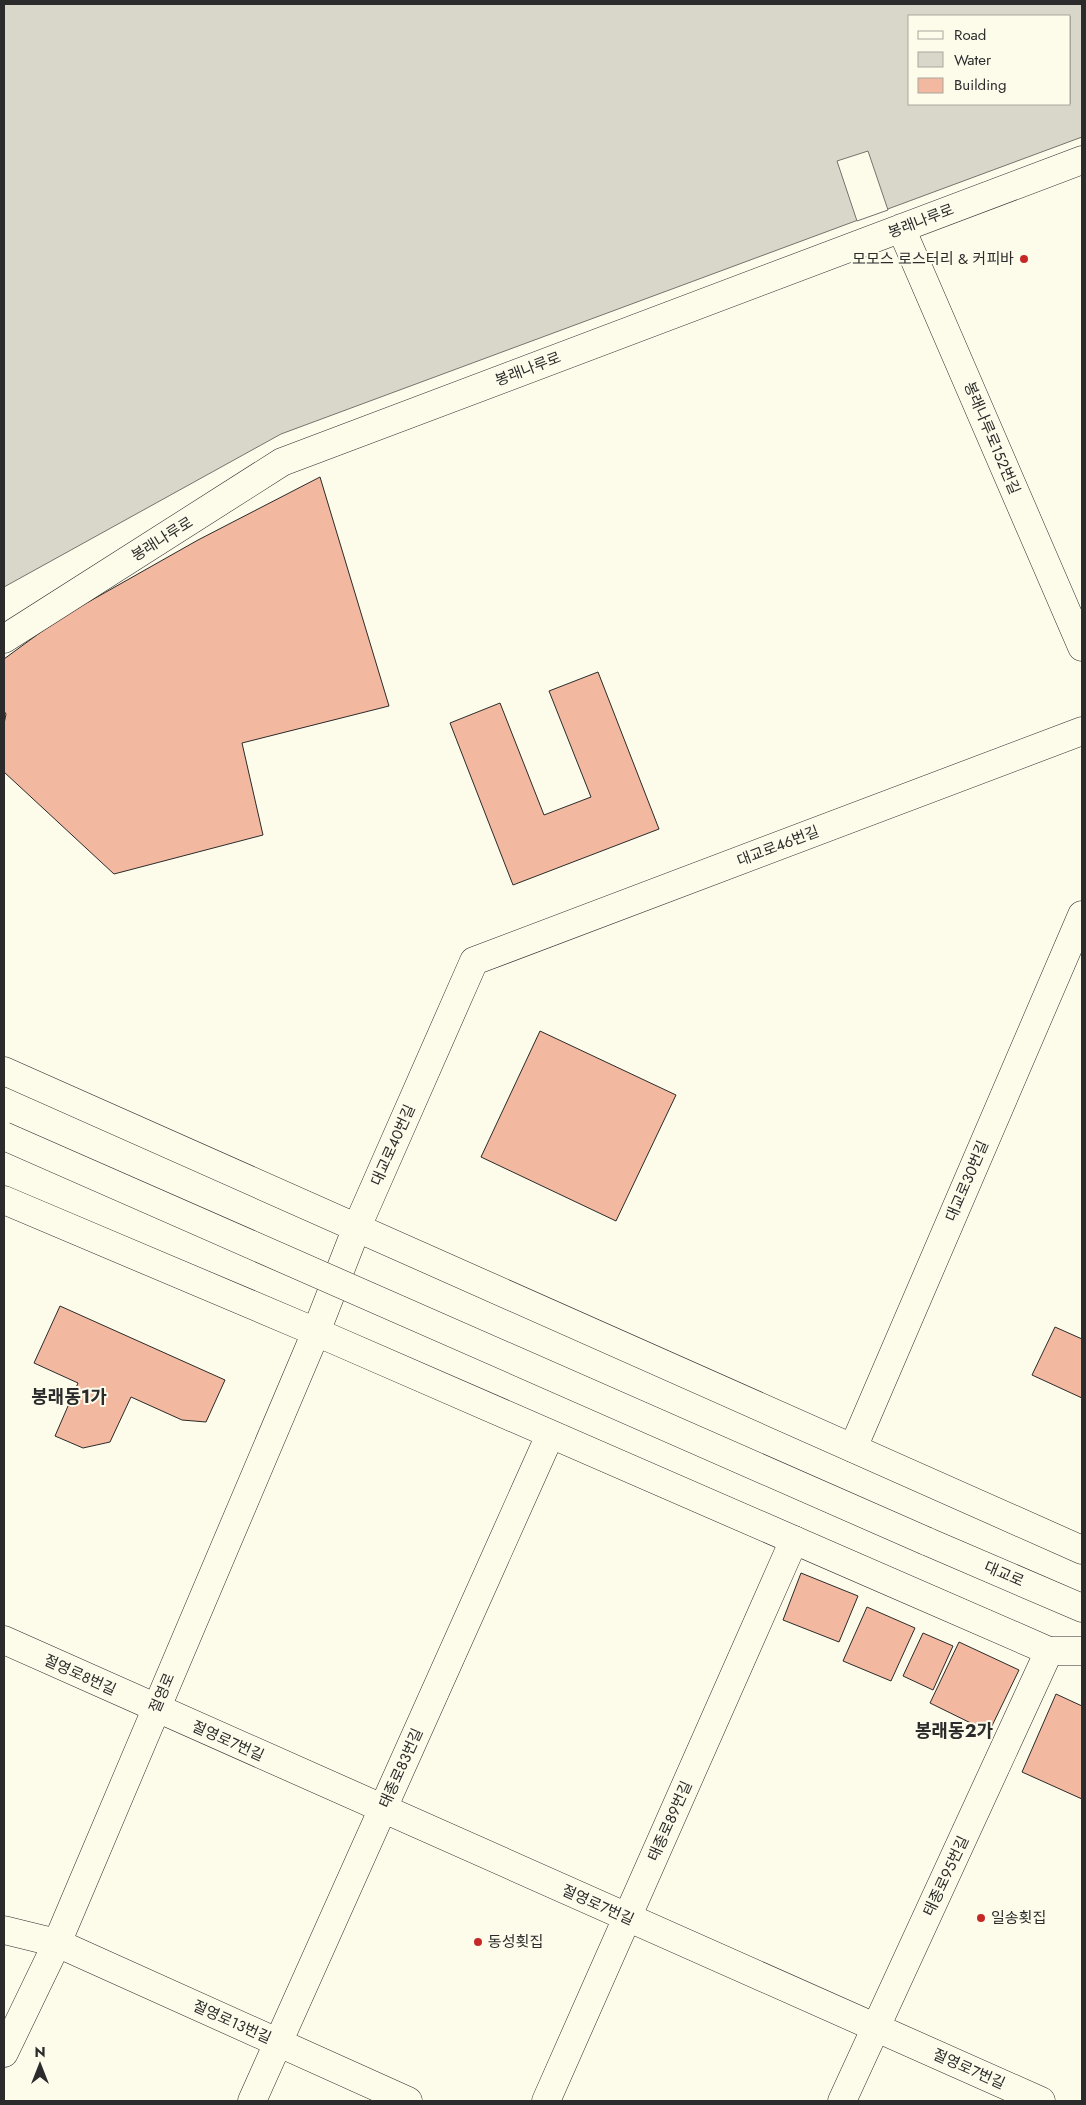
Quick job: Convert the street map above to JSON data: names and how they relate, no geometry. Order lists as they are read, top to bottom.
{
  "streets": {
    "main road": [
      "봉래나루로",
      "봉래나루로152번길",
      "대교로46번길",
      "대교로40번길",
      "대교로30번길",
      "대교로",
      "절영로8번길",
      "절영로",
      "절영로7번길",
      "태종로83번길",
      "태종로89번길",
      "태종로95번길",
      "절영로13번길"
    ]
  },
  "crossings": [
    ["봉래나루로", "봉래나루로152번길"],
    ["대교로46번길", "대교로40번길"],
    ["대교로40번길", "절영로"],
    ["절영로8번길", "절영로"],
    ["절영로8번길", "절영로7번길"],
    ["절영로", "절영로7번길"],
    ["절영로", "절영로13번길"],
    ["절영로7번길", "태종로83번길"],
    ["절영로7번길", "태종로89번길"],
    ["절영로7번길", "태종로95번길"],
    ["태종로83번길", "절영로13번길"]
  ],
  "districts": ["봉래동1가", "봉래동2가"],
  "places": ["모모스 로스터리 & 커피바", "일송횟집", "동성횟집"],
  "legend": ["Road", "Water", "Building"],
  "north": "top"
}
